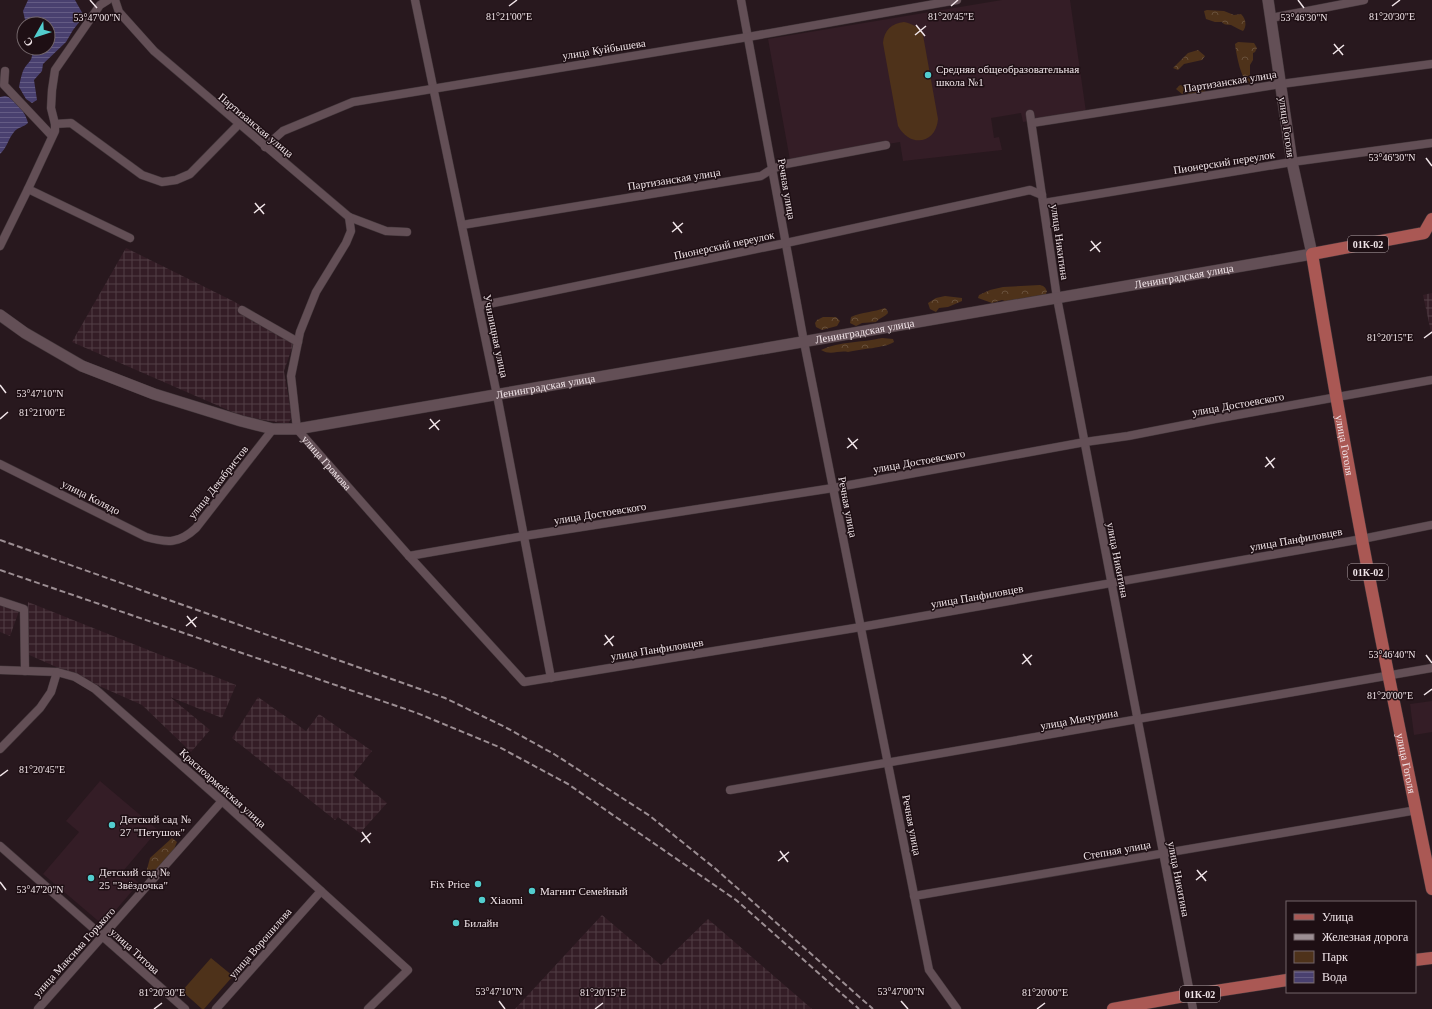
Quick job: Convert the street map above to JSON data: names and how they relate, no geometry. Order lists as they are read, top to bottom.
{
  "streets": {
    "main road": ["улица Гоголя", "01К-02", "Ленинградская улица"],
    "street": [
      "улица Куйбышева",
      "Партизанская улица",
      "Пионерский переулок",
      "Речная улица",
      "улица Никитина",
      "Училищная улица",
      "улица Достоевского",
      "улица Громова",
      "улица Декабристов",
      "улица Колядо",
      "улица Панфиловцев",
      "улица Мичурина",
      "Красноармейская улица",
      "Степная улица",
      "улица Ворошилова",
      "улица Титова",
      "улица Максима Горького"
    ]
  },
  "crossings": [
    ["улица Куйбышева", "Партизанская улица"],
    ["улица Куйбышева", "Речная улица"],
    ["улица Куйбышева", "Училищная улица"],
    ["Партизанская улица", "улица Гоголя"],
    ["Партизанская улица", "Речная улица"],
    ["Партизанская улица", "улица Никитина"],
    ["Партизанская улица", "Училищная улица"],
    ["улица Гоголя", "Пионерский переулок"],
    ["улица Гоголя", "Ленинградская улица"],
    ["улица Гоголя", "улица Достоевского"],
    ["улица Гоголя", "улица Панфиловцев"],
    ["улица Гоголя", "улица Мичурина"],
    ["улица Гоголя", "Степная улица"],
    ["Пионерский переулок", "Речная улица"],
    ["Пионерский переулок", "улица Никитина"],
    ["Пионерский переулок", "Училищная улица"],
    ["Речная улица", "Ленинградская улица"],
    ["Речная улица", "улица Достоевского"],
    ["Речная улица", "улица Панфиловцев"],
    ["Речная улица", "улица Мичурина"],
    ["Речная улица", "Степная улица"],
    ["улица Никитина", "01К-02"],
    ["улица Никитина", "Ленинградская улица"],
    ["улица Никитина", "улица Достоевского"],
    ["улица Никитина", "улица Панфиловцев"],
    ["улица Никитина", "улица Мичурина"],
    ["улица Никитина", "Степная улица"],
    ["01К-02", "Ленинградская улица"],
    ["Ленинградская улица", "Училищная улица"],
    ["Ленинградская улица", "улица Громова"],
    ["Училищная улица", "улица Достоевского"],
    ["Училищная улица", "улица Панфиловцев"],
    ["улица Достоевского", "улица Громова"],
    ["улица Громова", "улица Декабристов"],
    ["улица Громова", "улица Панфиловцев"],
    ["улица Декабристов", "улица Колядо"],
    ["Красноармейская улица", "улица Ворошилова"],
    ["Красноармейская улица", "улица Максима Горького"],
    ["улица Титова", "улица Максима Горького"]
  ],
  "places": [
    "Средняя общеобразовательная школа №1",
    "Детский сад № 27 \"Петушок\"",
    "Детский сад № 25 \"Звёздочка\"",
    "Fix Price",
    "Магнит Семейный",
    "Xiaomi",
    "Билайн"
  ],
  "legend": [
    "Улица",
    "Железная дорога",
    "Парк",
    "Вода"
  ],
  "north": "bottom left",
  "coordinates": [
    "81°21'00\"E",
    "81°20'45\"E",
    "81°20'30\"E",
    "53°46'30\"N",
    "53°47'00\"N",
    "81°20'15\"E",
    "53°47'10\"N",
    "53°46'40\"N",
    "81°20'00\"E",
    "53°47'20\"N"
  ]
}
